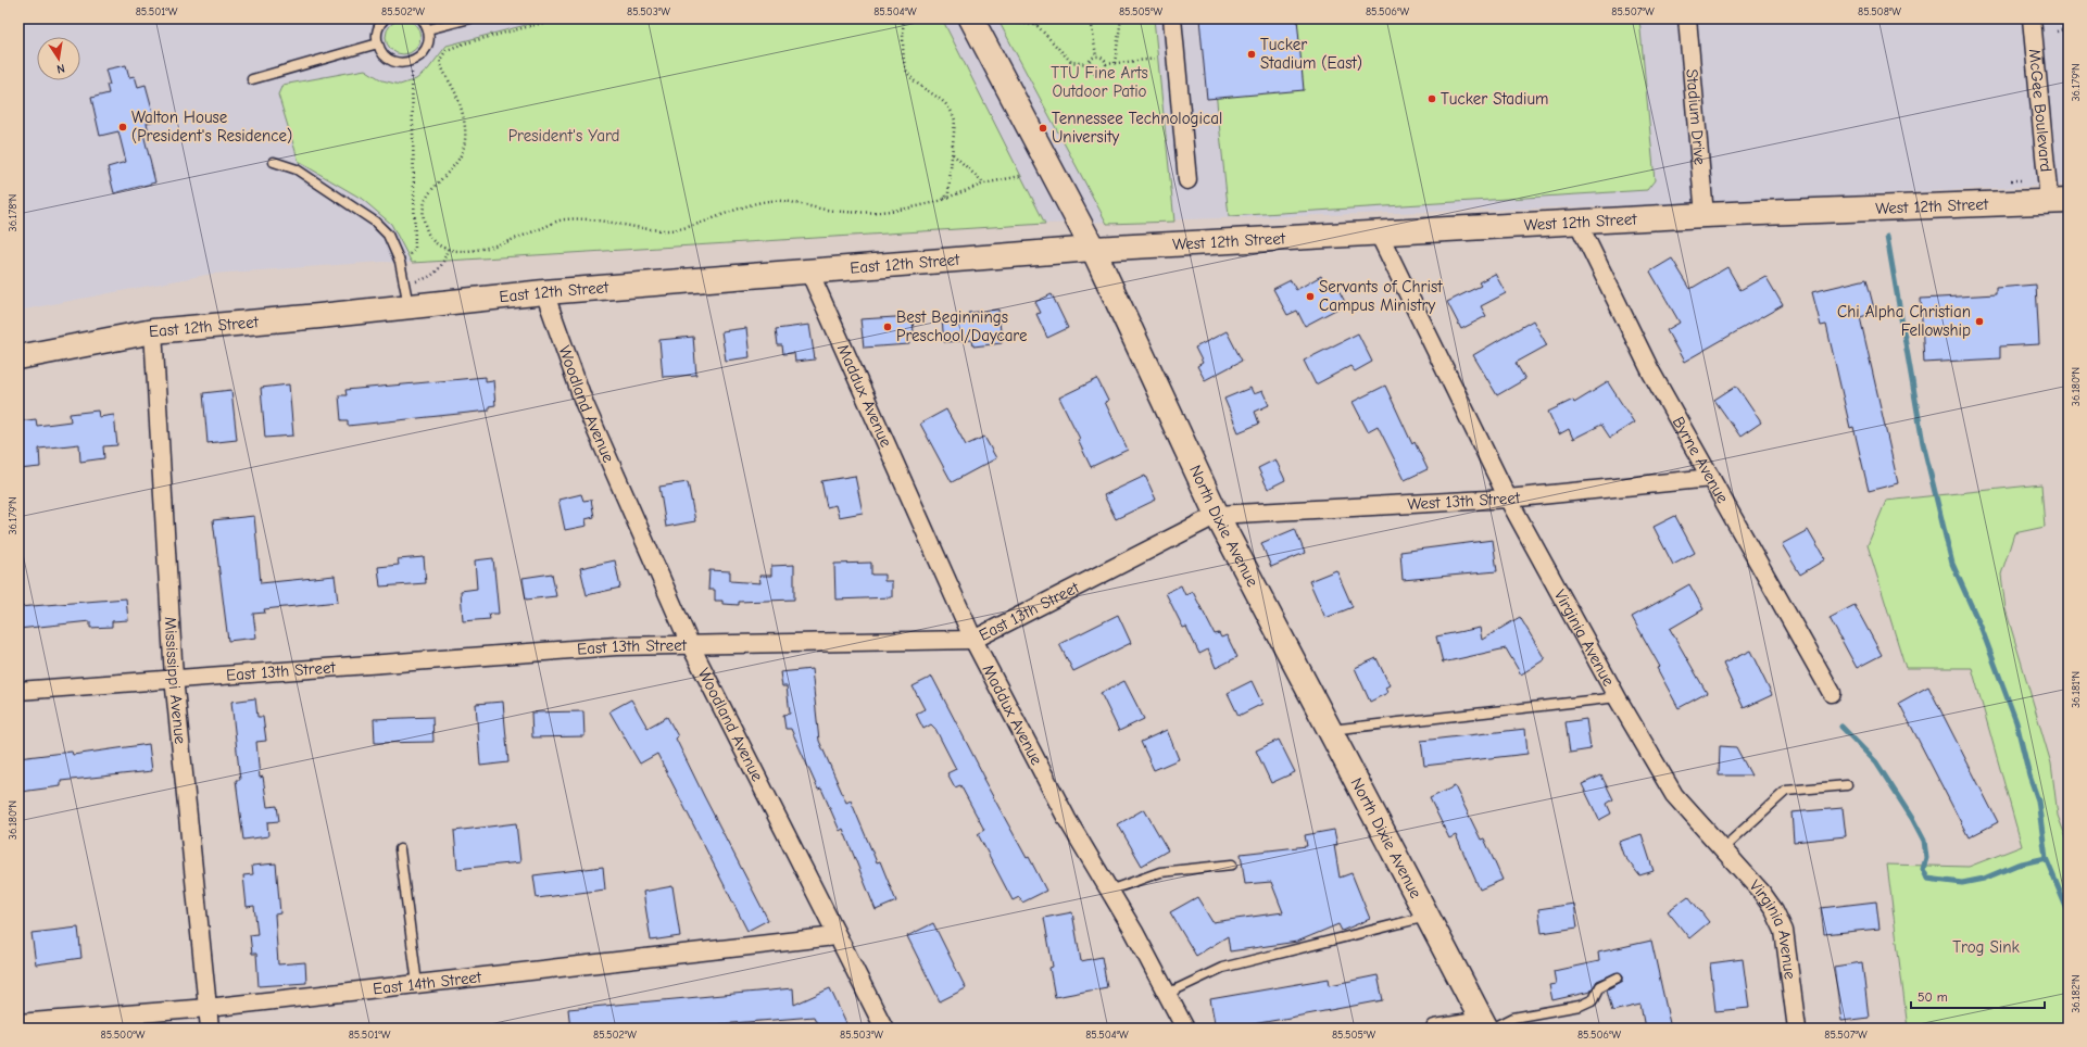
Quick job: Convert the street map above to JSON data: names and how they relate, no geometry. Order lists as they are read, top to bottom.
{
  "streets": {
    "street": [
      "McGee Boulevard",
      "Stadium Drive",
      "West 12th Street",
      "East 12th Street",
      "Maddux Avenue",
      "Woodland Avenue",
      "Byrne Avenue",
      "West 13th Street",
      "North Dixie Avenue",
      "East 13th Street",
      "Virginia Avenue",
      "Mississippi Avenue",
      "East 14th Street"
    ]
  },
  "crossings": [
    ["McGee Boulevard", "West 12th Street"],
    ["Stadium Drive", "West 12th Street"],
    ["West 12th Street", "East 12th Street"],
    ["West 12th Street", "Byrne Avenue"],
    ["West 12th Street", "North Dixie Avenue"],
    ["West 12th Street", "Virginia Avenue"],
    ["East 12th Street", "Maddux Avenue"],
    ["East 12th Street", "Woodland Avenue"],
    ["East 12th Street", "North Dixie Avenue"],
    ["East 12th Street", "Mississippi Avenue"],
    ["Maddux Avenue", "East 13th Street"],
    ["Woodland Avenue", "East 13th Street"],
    ["Woodland Avenue", "East 14th Street"],
    ["Byrne Avenue", "West 13th Street"],
    ["West 13th Street", "North Dixie Avenue"],
    ["West 13th Street", "East 13th Street"],
    ["West 13th Street", "Virginia Avenue"],
    ["North Dixie Avenue", "East 13th Street"],
    ["East 13th Street", "Mississippi Avenue"],
    ["Mississippi Avenue", "East 14th Street"]
  ],
  "parks": ["TTU Fine Arts Outdoor Patio", "President's Yard", "Trog Sink"],
  "places": [
    "Tucker Stadium (East)",
    "Tucker Stadium",
    "Walton House (President's Residence)",
    "Tennessee Technological University",
    "Servants of Christ Campus Ministry",
    "Chi Alpha Christian Fellowship",
    "Best Beginnings Preschool/Daycare"
  ],
  "scale_bar": "50 m",
  "north": "bottom",
  "coordinates": [
    "85.501°W",
    "85.502°W",
    "85.503°W",
    "85.504°W",
    "85.505°W",
    "85.506°W",
    "85.507°W",
    "85.508°W",
    "36.179°N",
    "36.178°N",
    "36.180°N",
    "36.181°N",
    "36.182°N",
    "85.500°W"
  ]
}
